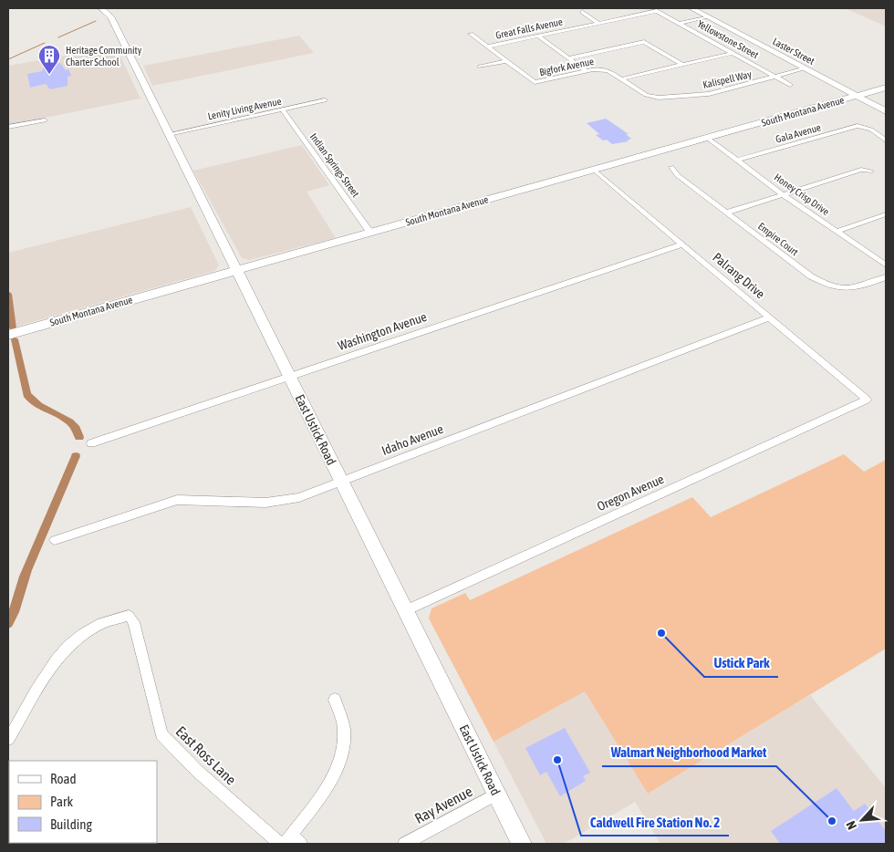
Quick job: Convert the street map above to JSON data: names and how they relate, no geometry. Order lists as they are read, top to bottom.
{
  "streets": {
    "street": [
      "Great Falls Avenue",
      "Yellowstone Street",
      "Laster Street",
      "Bigfork Avenue",
      "Kalispell Way",
      "Lenity Living Avenue",
      "South Montana Avenue",
      "Gala Avenue",
      "Indian Springs Street",
      "Honey Crisp Drive",
      "Empire Court",
      "Palrang Drive",
      "Washington Avenue",
      "East Ustick Road",
      "Idaho Avenue",
      "Oregon Avenue",
      "East Ross Lane",
      "Ray Avenue"
    ]
  },
  "crossings": [
    ["Great Falls Avenue", "Yellowstone Street"],
    ["Yellowstone Street", "Kalispell Way"],
    ["Laster Street", "Kalispell Way"],
    ["Laster Street", "South Montana Avenue"],
    ["Bigfork Avenue", "Kalispell Way"],
    ["Lenity Living Avenue", "Indian Springs Street"],
    ["Lenity Living Avenue", "East Ustick Road"],
    ["South Montana Avenue", "Indian Springs Street"],
    ["South Montana Avenue", "Honey Crisp Drive"],
    ["South Montana Avenue", "Palrang Drive"],
    ["South Montana Avenue", "East Ustick Road"],
    ["Gala Avenue", "Honey Crisp Drive"],
    ["Palrang Drive", "Washington Avenue"],
    ["Palrang Drive", "Idaho Avenue"],
    ["Palrang Drive", "Oregon Avenue"],
    ["Washington Avenue", "East Ustick Road"],
    ["East Ustick Road", "Idaho Avenue"],
    ["East Ustick Road", "Oregon Avenue"],
    ["East Ustick Road", "Ray Avenue"]
  ],
  "places": {
    "building": ["Heritage Community Charter School"],
    "other": ["Ustick Park", "Caldwell Fire Station No. 2", "Walmart Neighborhood Market"]
  },
  "legend": ["Road", "Park", "Building"],
  "north": "bottom left"
}
